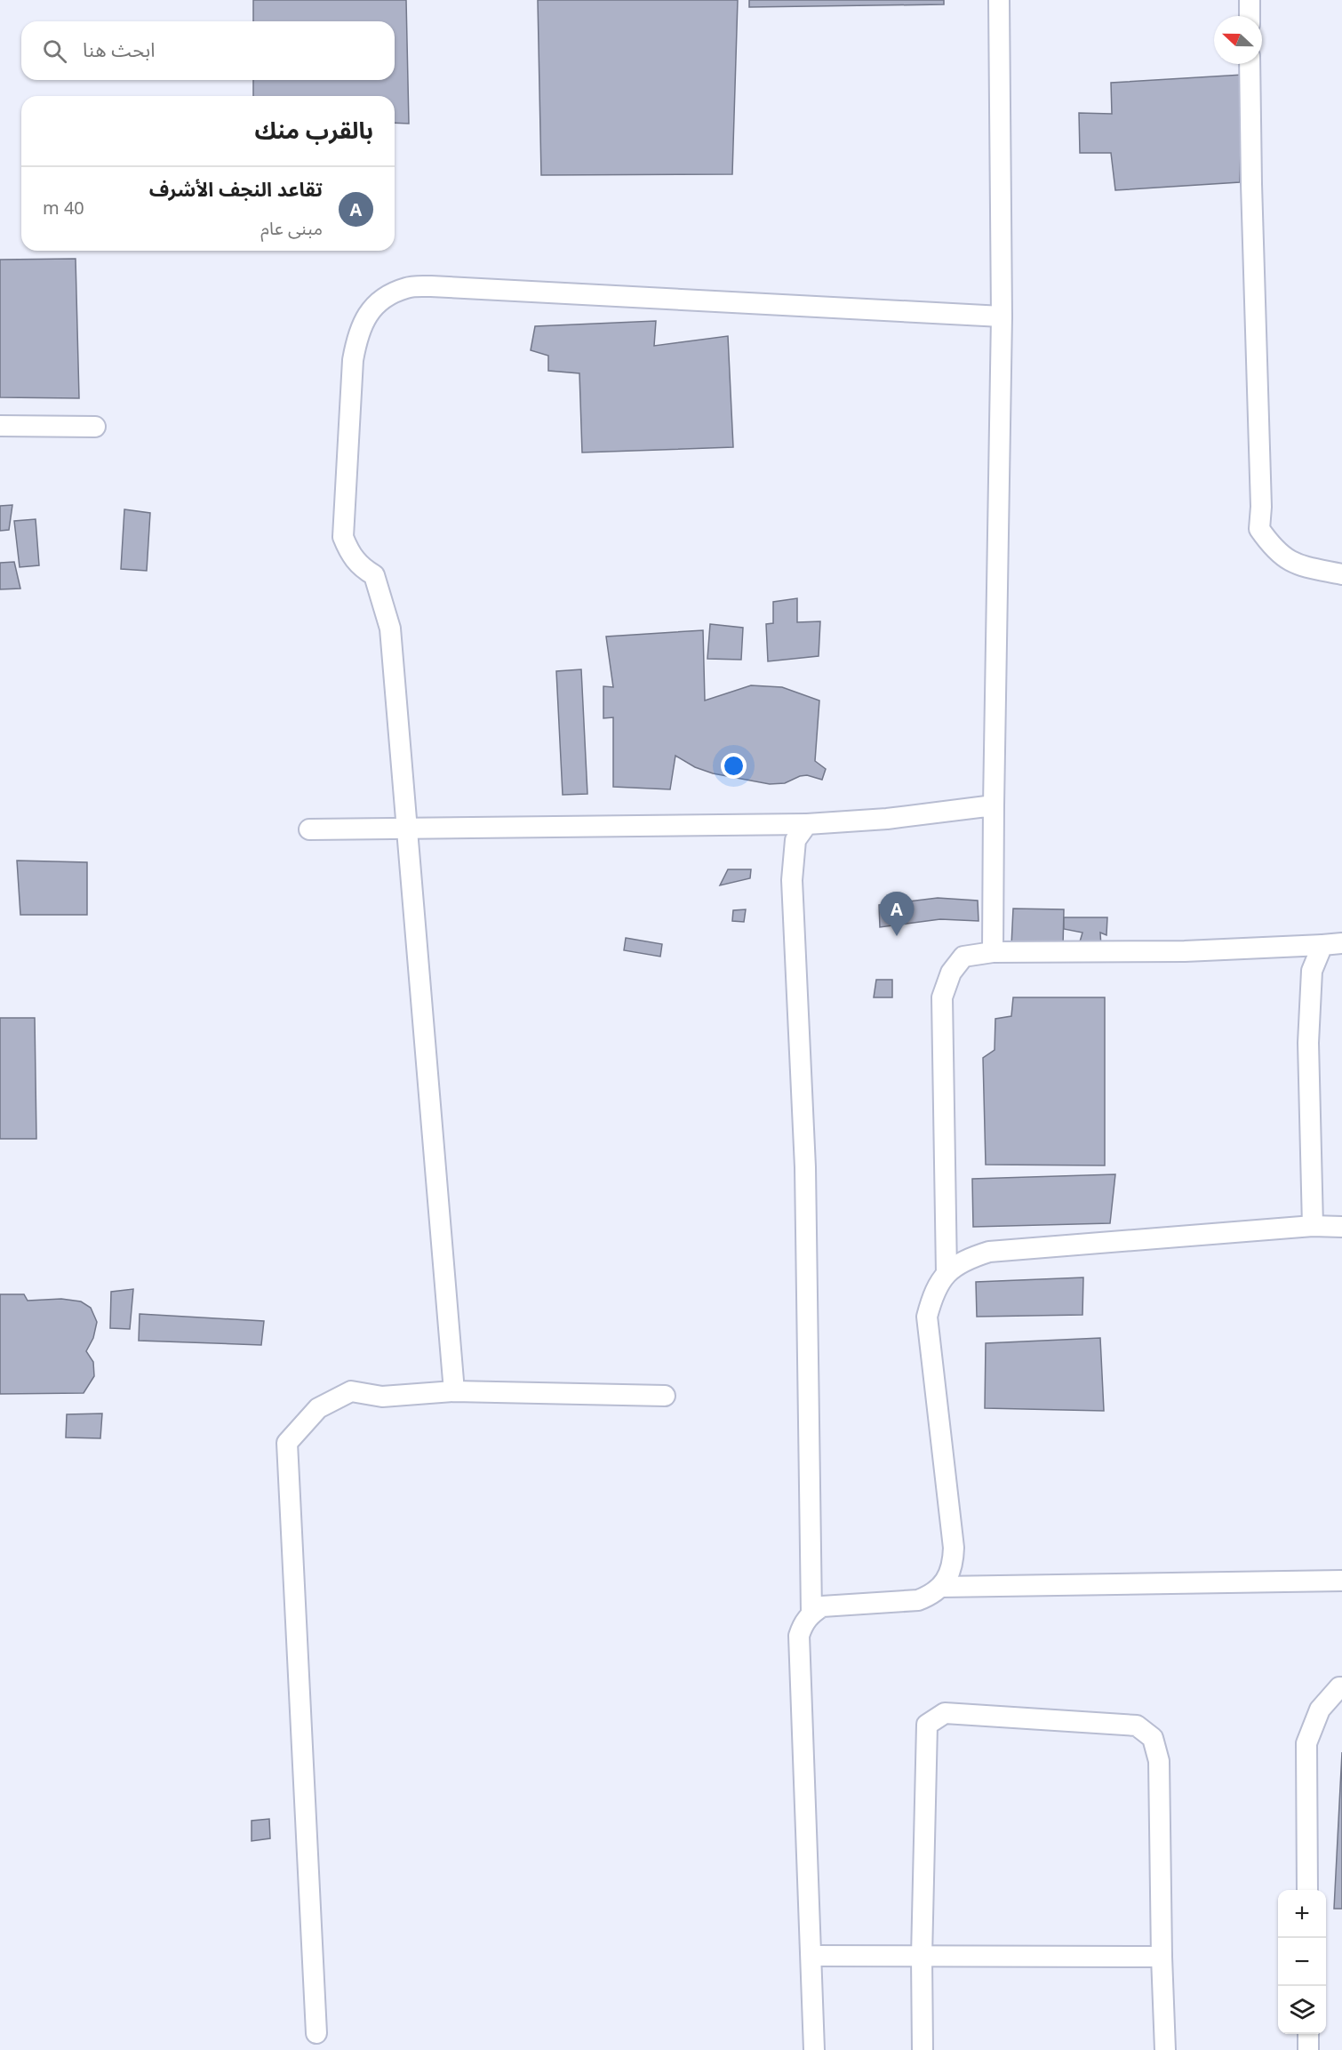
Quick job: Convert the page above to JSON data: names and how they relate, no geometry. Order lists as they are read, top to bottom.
{
  "north": "left",
  "page": {
    "search": "ابحث هنا",
    "heading": "بالقرب منك",
    "list": [
      {
        "mark": "A",
        "name": "تقاعد النجف الأشرف",
        "note": "مبنى عام",
        "value": "40 m"
      }
    ],
    "pins": "A",
    "map_buttons": ["+", "−"]
  }
}
